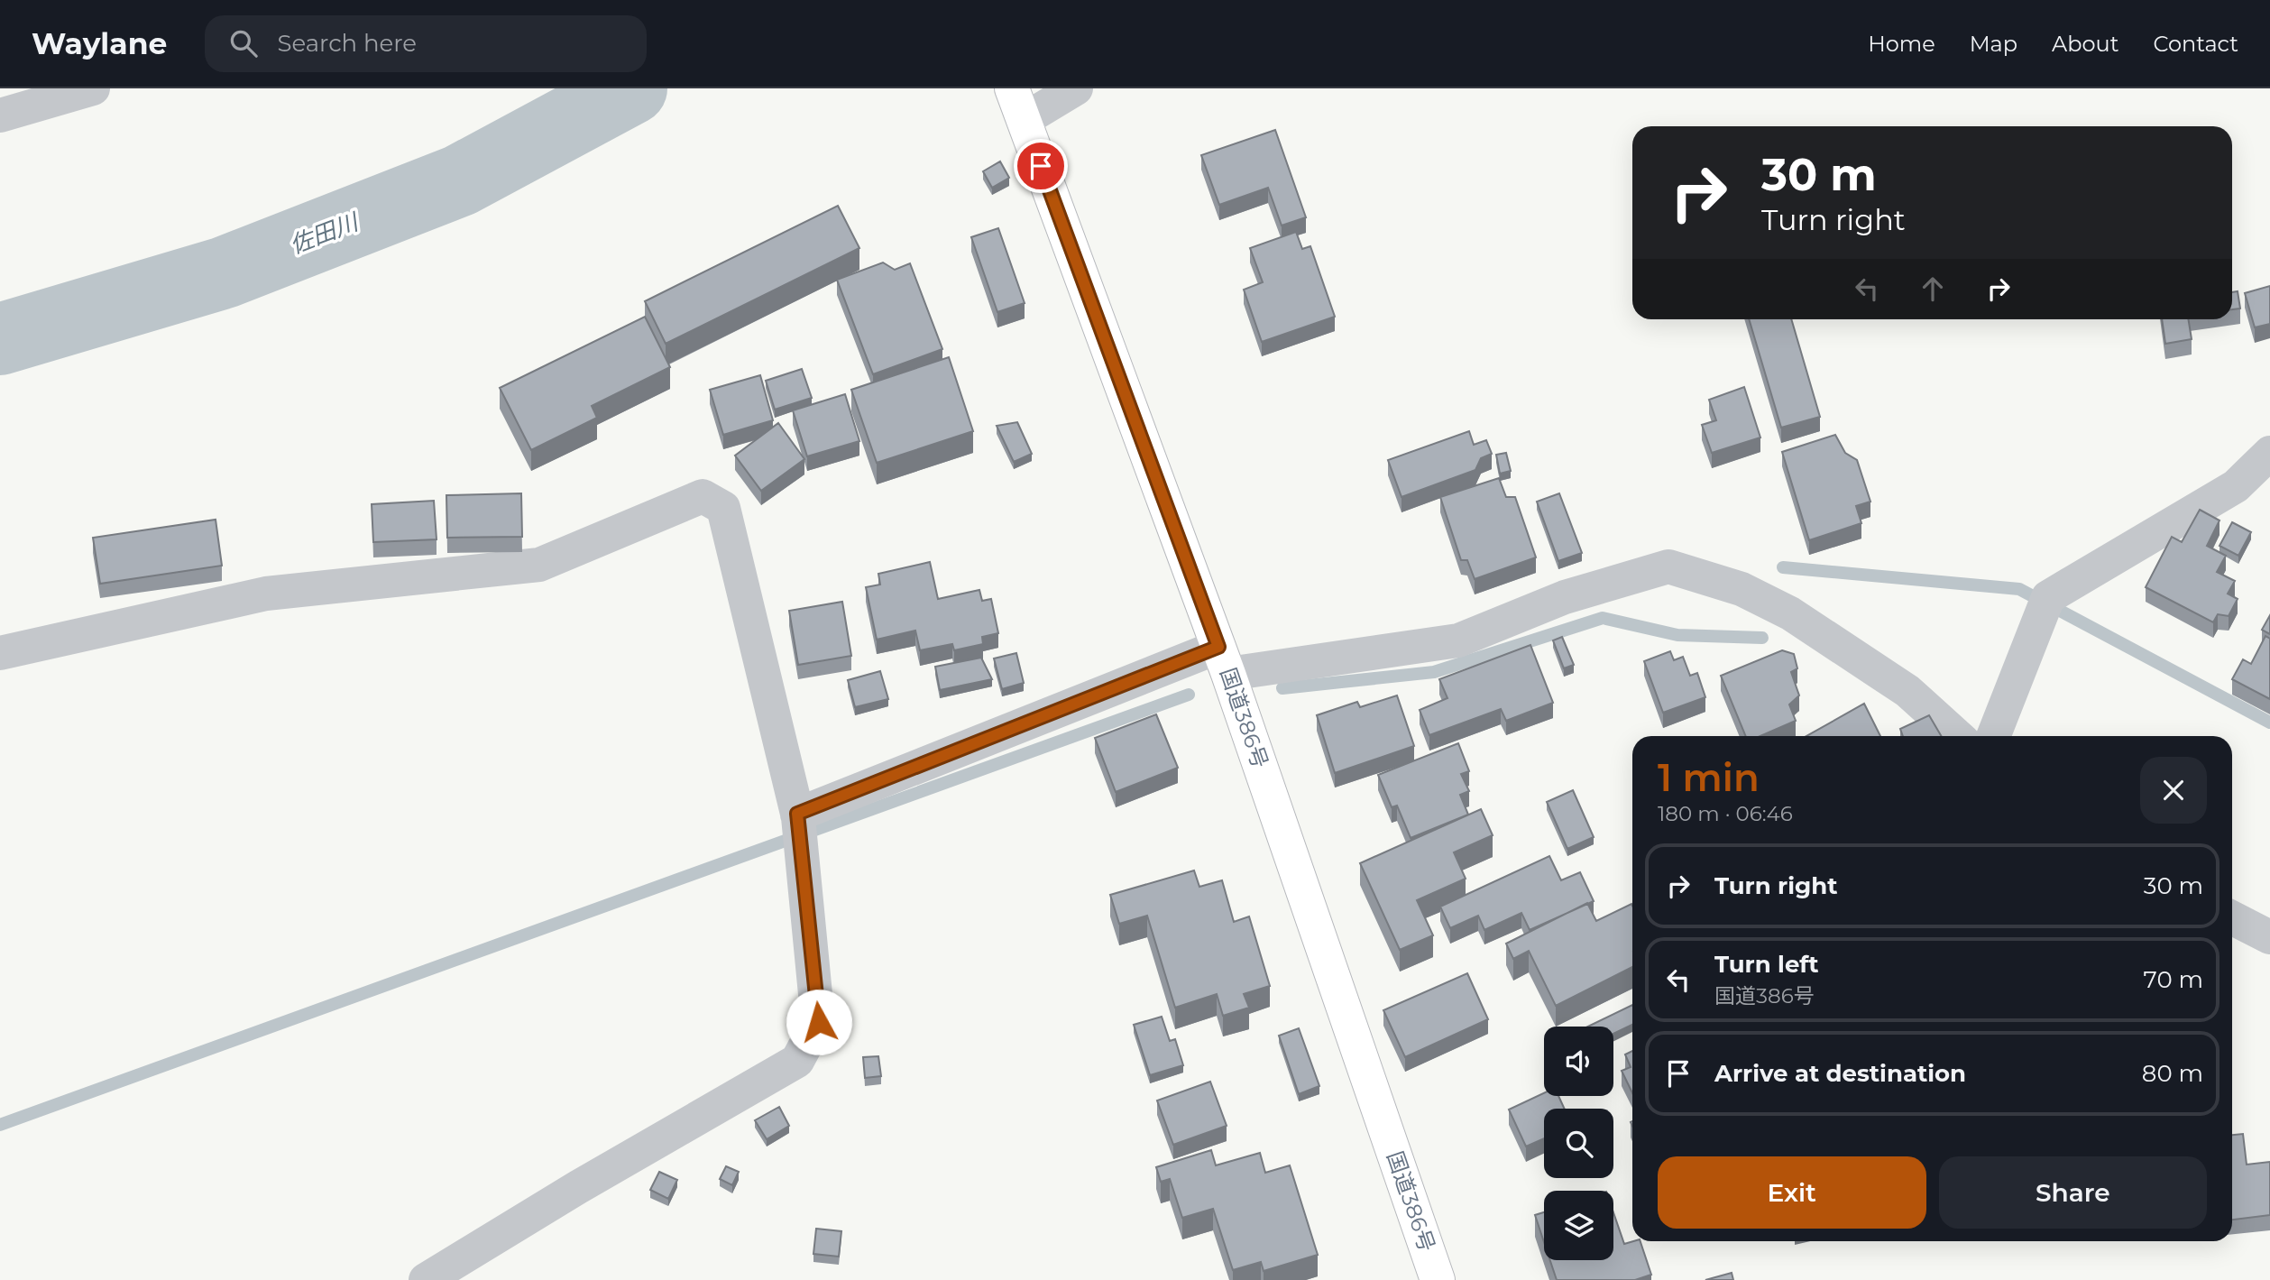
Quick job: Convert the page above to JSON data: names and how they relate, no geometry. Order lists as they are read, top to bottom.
{
  "streets": {
    "highway": ["国道386号"]
  },
  "water": ["佐田川"],
  "page": {
    "header": "Waylane",
    "search": "Search here",
    "nav": [
      "Home",
      "Map",
      "About",
      "Contact"
    ],
    "turn": ["30 m", "Turn right"],
    "heading": ["1 min", "180 m · 06:46"],
    "list": [
      {
        "name": "Turn right",
        "value": "30 m"
      },
      {
        "name": "Turn left",
        "note": "国道386号",
        "value": "70 m"
      },
      {
        "name": "Arrive at destination",
        "value": "80 m"
      }
    ],
    "buttons": ["Exit", "Share"]
  }
}
